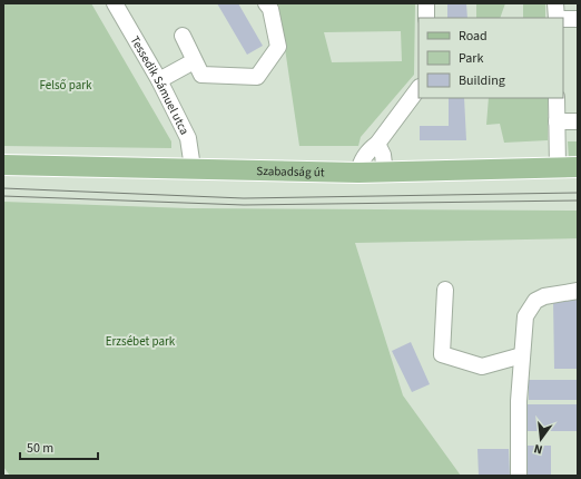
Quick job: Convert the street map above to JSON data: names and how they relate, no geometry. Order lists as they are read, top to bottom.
{
  "streets": {
    "main road": ["Szabadság út"],
    "street": ["Tessedik Sámuel utca"]
  },
  "crossings": [
    ["Tessedik Sámuel utca", "Szabadság út"]
  ],
  "parks": ["Felső park", "Erzsébet park"],
  "legend": ["Road", "Park", "Building"],
  "scale_bar": "50 m",
  "north": "bottom"
}
